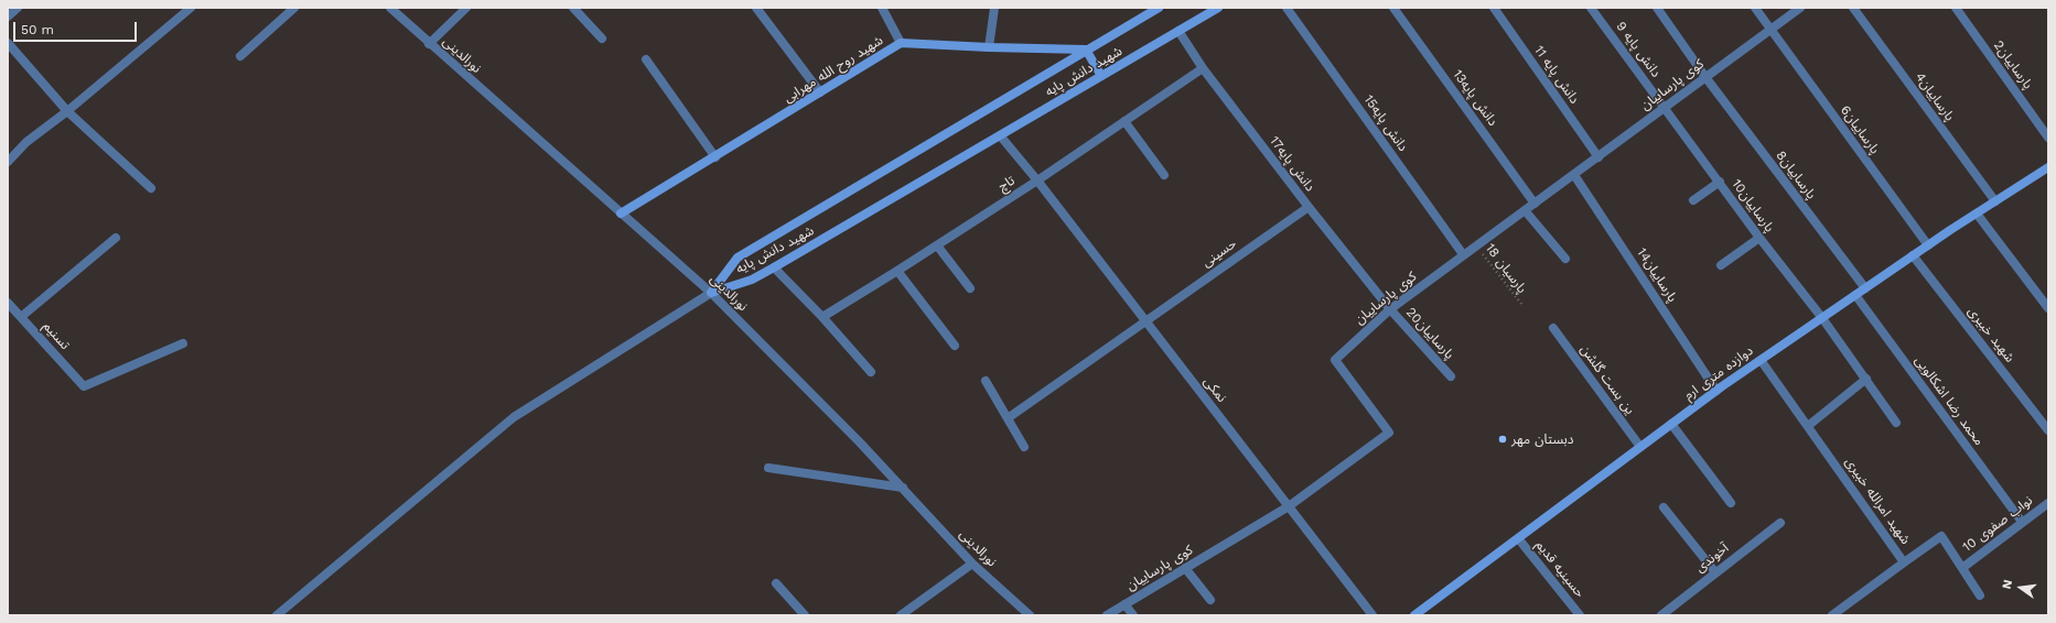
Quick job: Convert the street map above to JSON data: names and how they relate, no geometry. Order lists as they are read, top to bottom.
{
  "streets": {
    "street": [
      "دانش پایه 9",
      "نورالدینی",
      "پارساییان2",
      "شهید روح الله مهرابی",
      "شهید دانش پایه",
      "دانش پایه 11",
      "کوی پارساییان",
      "پارساییان4",
      "دانش پایه13",
      "دانش پایه15",
      "پارساییان6",
      "دانش پایه17",
      "پارساییان8",
      "تاچ",
      "پارساییان10",
      "حسینی",
      "پارساییان14",
      "پارساییان20",
      "شهید خبیری",
      "تسنیم",
      "دوازده متری ارم",
      "ین بست گلشن",
      "نمکی",
      "محمد رضا اشکالویی",
      "شهید امرالله خبیری",
      "نواب صفوی 10",
      "آخوندی",
      "حسینیه قدیم"
    ],
    "path": ["پارسیان 18"]
  },
  "crossings": [
    ["دانش پایه 9", "کوی پارساییان"],
    ["دانش پایه 9", "پارساییان10"],
    ["نورالدینی", "شهید روح الله مهرابی"],
    ["نورالدینی", "شهید دانش پایه"],
    ["شهید روح الله مهرابی", "شهید دانش پایه"],
    ["شهید دانش پایه", "دانش پایه17"],
    ["شهید دانش پایه", "نمکی"],
    ["دانش پایه 11", "کوی پارساییان"],
    ["کوی پارساییان", "دانش پایه13"],
    ["کوی پارساییان", "دانش پایه15"],
    ["کوی پارساییان", "پارساییان6"],
    ["کوی پارساییان", "دانش پایه17"],
    ["کوی پارساییان", "پارساییان8"],
    ["کوی پارساییان", "پارساییان10"],
    ["کوی پارساییان", "پارسیان 18"],
    ["کوی پارساییان", "پارساییان14"],
    ["کوی پارساییان", "پارساییان20"],
    ["کوی پارساییان", "نمکی"],
    ["پارساییان4", "دوازده متری ارم"],
    ["پارساییان6", "دوازده متری ارم"],
    ["دانش پایه17", "تاچ"],
    ["دانش پایه17", "حسینی"],
    ["دانش پایه17", "پارساییان20"],
    ["پارساییان8", "دوازده متری ارم"],
    ["تاچ", "نمکی"],
    ["پارساییان10", "دوازده متری ارم"],
    ["حسینی", "نمکی"],
    ["پارساییان14", "دوازده متری ارم"],
    ["شهید خبیری", "دوازده متری ارم"],
    ["دوازده متری ارم", "ین بست گلشن"],
    ["دوازده متری ارم", "محمد رضا اشکالویی"],
    ["دوازده متری ارم", "شهید امرالله خبیری"],
    ["دوازده متری ارم", "حسینیه قدیم"],
    ["محمد رضا اشکالویی", "نواب صفوی 10"],
    ["شهید امرالله خبیری", "نواب صفوی 10"]
  ],
  "places": ["دبستان مهر"],
  "scale_bar": "50 m",
  "north": "left"
}
